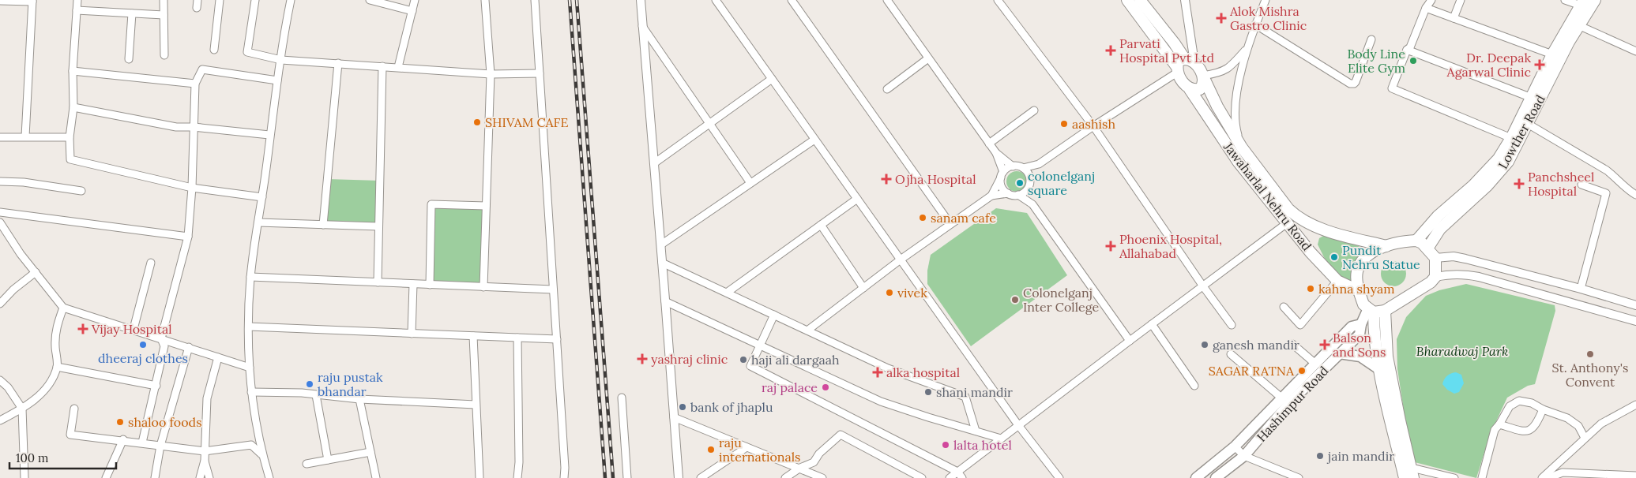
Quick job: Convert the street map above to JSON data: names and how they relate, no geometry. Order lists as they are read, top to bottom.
{
  "streets": {
    "main road": ["Lowther Road", "Jawaharlal Nehru Road", "Hashimpur Road"]
  },
  "crossings": [
    ["Lowther Road", "Jawaharlal Nehru Road"],
    ["Lowther Road", "Hashimpur Road"],
    ["Jawaharlal Nehru Road", "Hashimpur Road"]
  ],
  "parks": ["Bharadwaj Park"],
  "places": {
    "health": [
      "Alok Mishra Gastro Clinic",
      "Parvati Hospital Pvt Ltd",
      "Dr. Deepak Agarwal Clinic",
      "Ojha Hospital",
      "Panchsheel Hospital",
      "Phoenix Hospital, Allahabad",
      "Vijay Hospital",
      "Balson and Sons",
      "yashraj clinic",
      "alka hospital"
    ],
    "other": [
      "Body Line Elite Gym",
      "SHIVAM CAFE",
      "aashish",
      "colonelganj square",
      "sanam cafe",
      "Pundit Nehru Statue",
      "kahna shyam",
      "vivek",
      "Colonelganj Inter College",
      "dheeraj clothes",
      "ganesh mandir",
      "St. Anthony's Convent",
      "haji ali dargaah",
      "SAGAR RATNA",
      "raju pustak bhandar",
      "raj palace",
      "shani mandir",
      "bank of jhaplu",
      "shaloo foods",
      "lalta hotel",
      "raju internationals",
      "jain mandir"
    ]
  },
  "scale_bar": "100 m"
}
